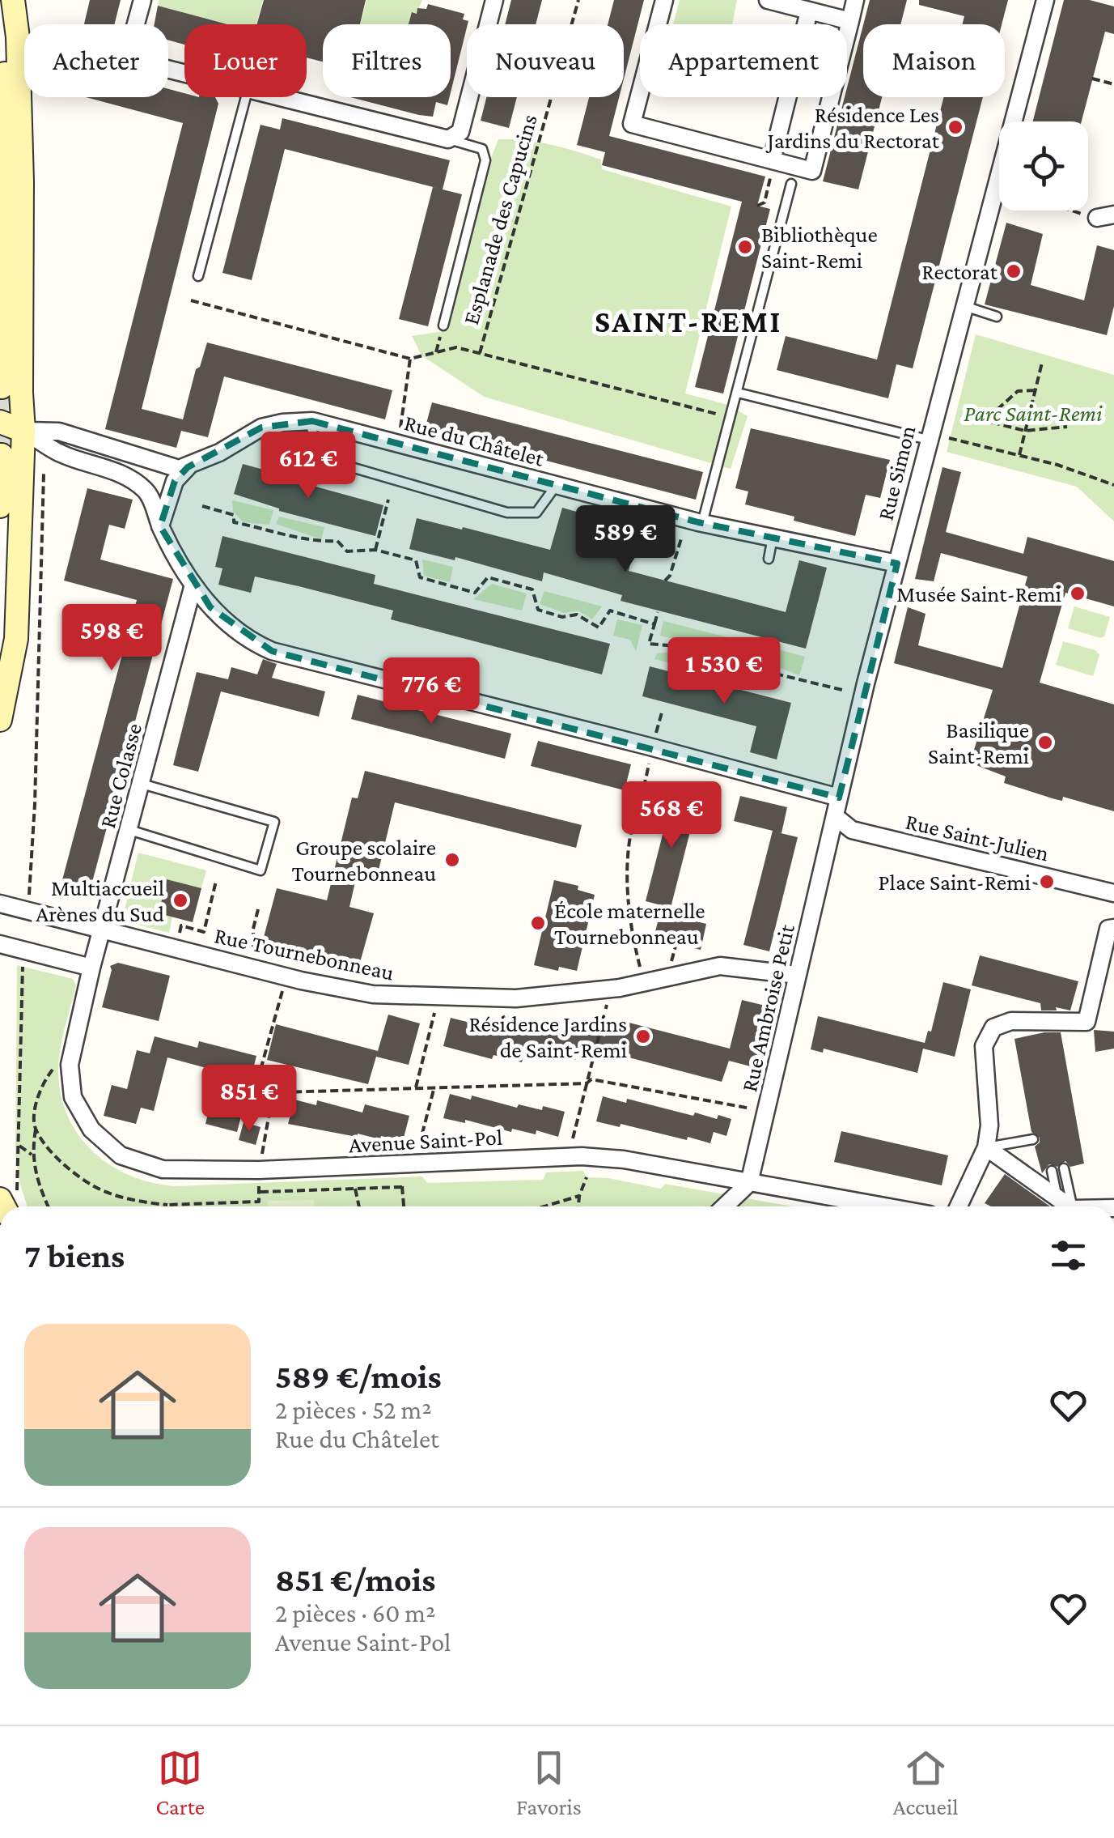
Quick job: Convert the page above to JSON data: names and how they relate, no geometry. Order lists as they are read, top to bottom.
{
  "streets": {
    "street": [
      "Rue du Châtelet",
      "Rue Simon",
      "Rue Colasse",
      "Rue Saint-Julien",
      "Rue Tournebonneau",
      "Rue Ambroise Petit",
      "Avenue Saint-Pol"
    ],
    "path": ["Esplanade des Capucins"]
  },
  "crossings": [
    ["Rue du Châtelet", "Rue Simon"],
    ["Rue Simon", "Rue Ambroise Petit"],
    ["Rue Colasse", "Rue Tournebonneau"],
    ["Rue Colasse", "Avenue Saint-Pol"],
    ["Rue Saint-Julien", "Rue Ambroise Petit"],
    ["Rue Tournebonneau", "Rue Ambroise Petit"],
    ["Rue Tournebonneau", "Avenue Saint-Pol"],
    ["Rue Ambroise Petit", "Avenue Saint-Pol"]
  ],
  "districts": ["SAINT-REMI"],
  "parks": ["Parc Saint-Remi"],
  "places": [
    "Résidence Les Jardins du Rectorat",
    "Bibliothèque Saint-Remi",
    "Rectorat",
    "Musée Saint-Remi",
    "Basilique Saint-Remi",
    "Groupe scolaire Tournebonneau",
    "Place Saint-Remi",
    "Multiaccueil Arènes du Sud",
    "École maternelle Tournebonneau",
    "Résidence Jardins de Saint-Remi"
  ],
  "page": {
    "chip": [
      "Acheter",
      "Louer",
      "Filtres",
      "Nouveau",
      "Appartement",
      "Maison"
    ],
    "price": [
      "612 €",
      "589 €",
      "598 €",
      "1 530 €",
      "776 €",
      "568 €",
      "851 €"
    ],
    "heading": "7 biens",
    "list": [
      {
        "name": "589 €/mois",
        "note": "2 pièces · 52 m² · Rue du Châtelet"
      },
      {
        "name": "851 €/mois",
        "note": "2 pièces · 60 m² · Avenue Saint-Pol"
      }
    ],
    "tabs": ["Carte", "Favoris", "Accueil"]
  }
}
